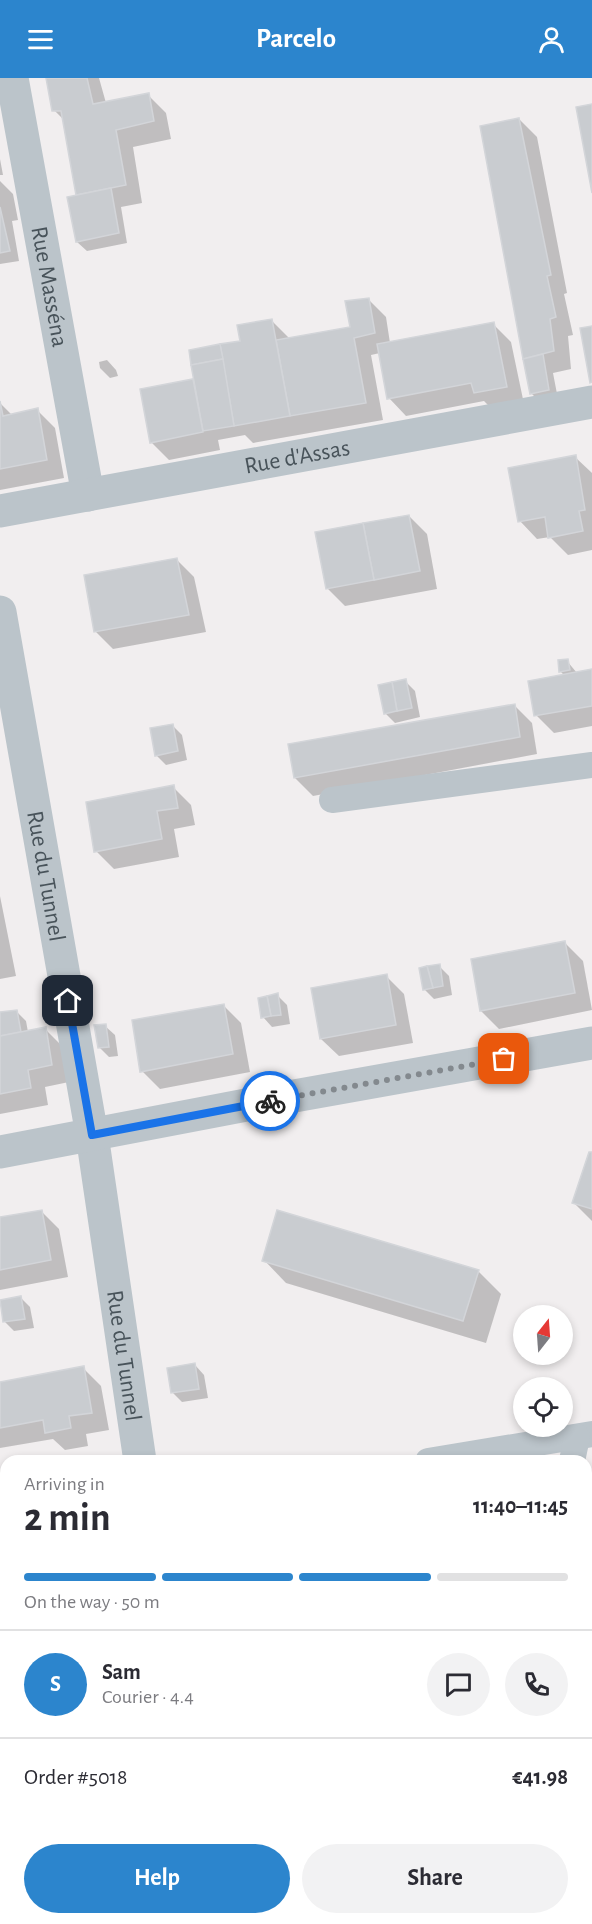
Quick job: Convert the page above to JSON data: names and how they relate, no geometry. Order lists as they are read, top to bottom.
{
  "streets": {
    "street": ["Rue Masséna", "Rue d'Assas", "Rue du Tunnel"]
  },
  "crossings": [
    ["Rue Masséna", "Rue d'Assas"]
  ],
  "north": "top",
  "page": {
    "header": "Parcelo",
    "heading": ["2 min", "Arriving in", "11:40–11:45"],
    "panel": [
      "Sam",
      "Courier · 4.4",
      "Order #5018",
      "€41.98"
    ],
    "bar": "On the way · 50 m",
    "round": "S",
    "buttons": ["Help", "Share"]
  }
}
